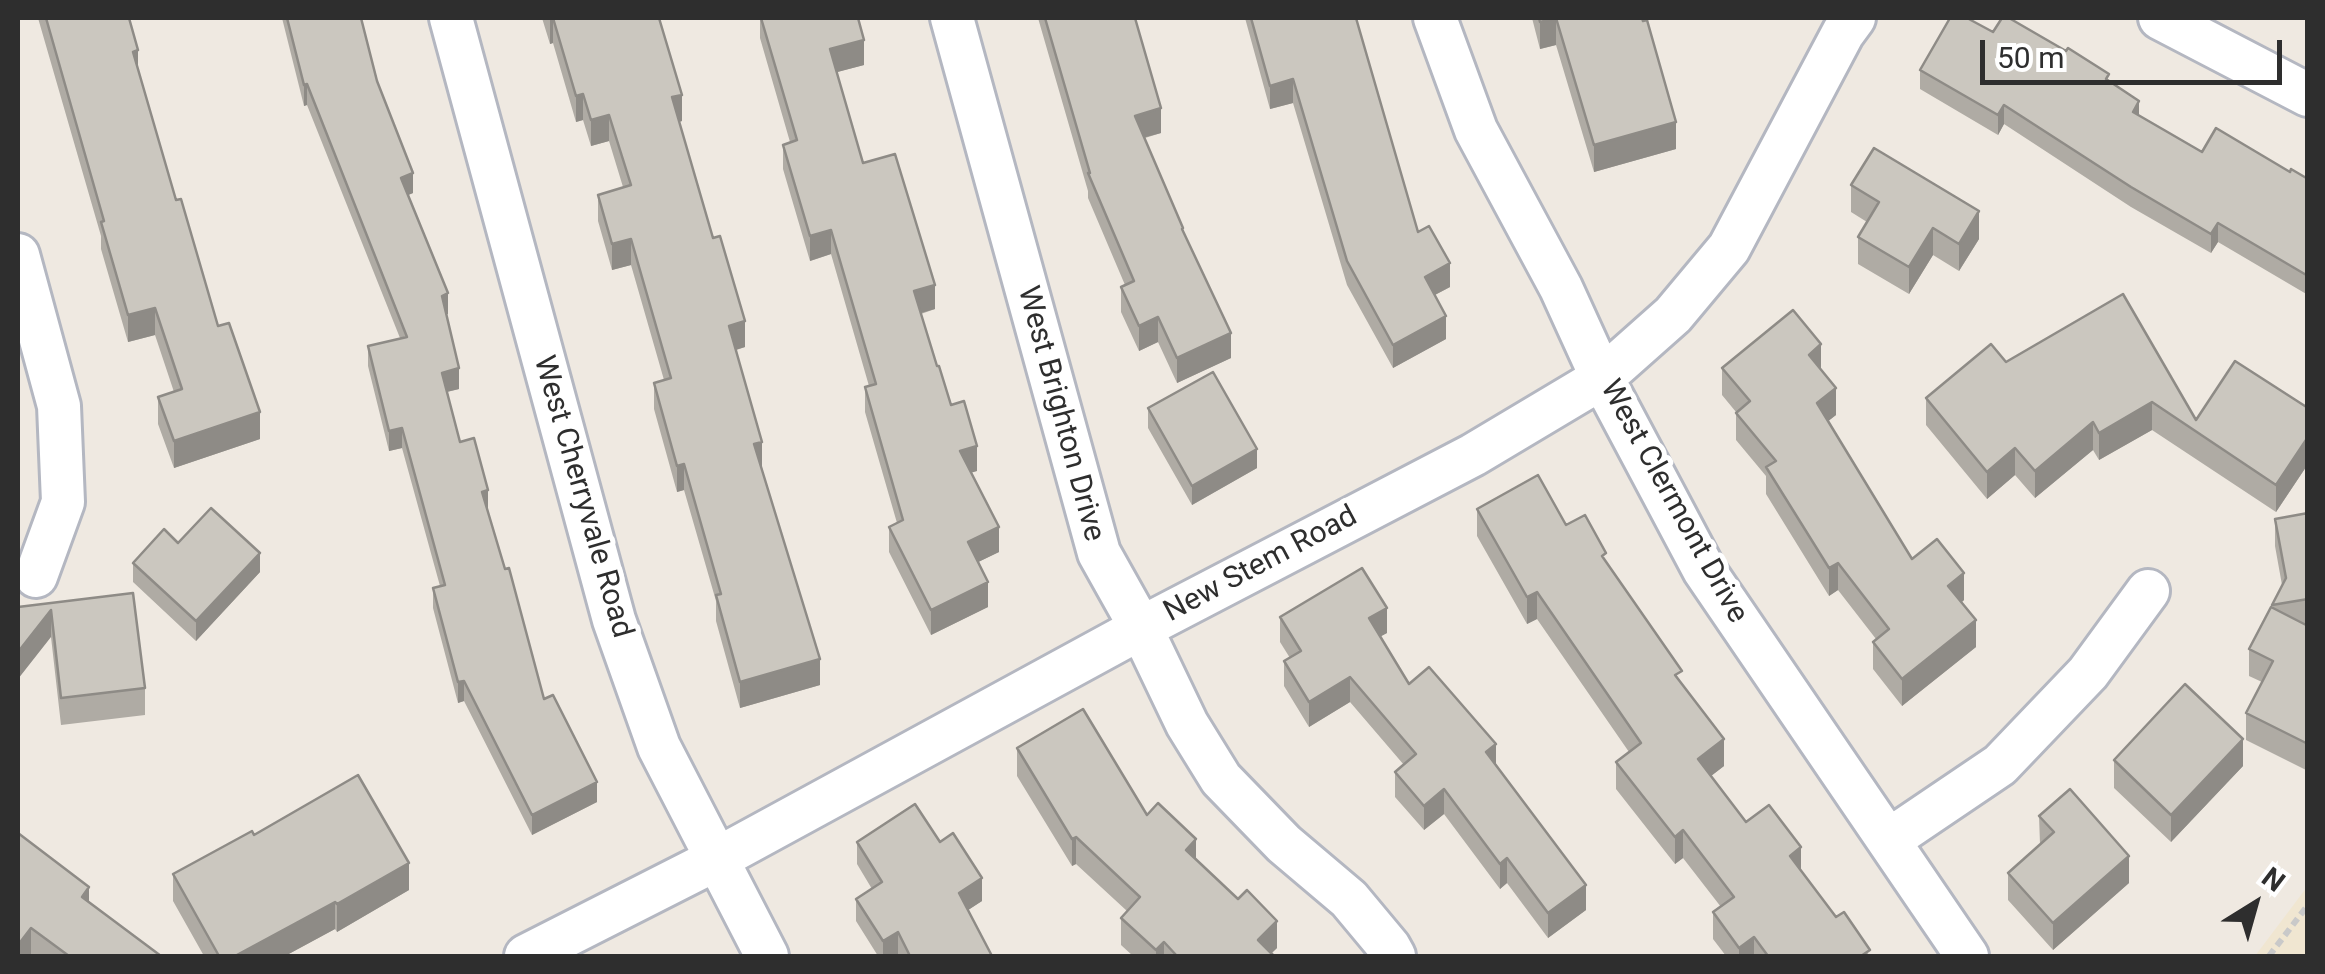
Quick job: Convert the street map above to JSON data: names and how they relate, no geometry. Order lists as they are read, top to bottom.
{
  "streets": {
    "street": [
      "West Brighton Drive",
      "West Cherryvale Road",
      "West Clermont Drive",
      "New Stem Road"
    ]
  },
  "crossings": [
    ["West Brighton Drive", "New Stem Road"],
    ["West Cherryvale Road", "New Stem Road"],
    ["West Clermont Drive", "New Stem Road"]
  ],
  "scale_bar": "50 m",
  "north": "top right"
}
